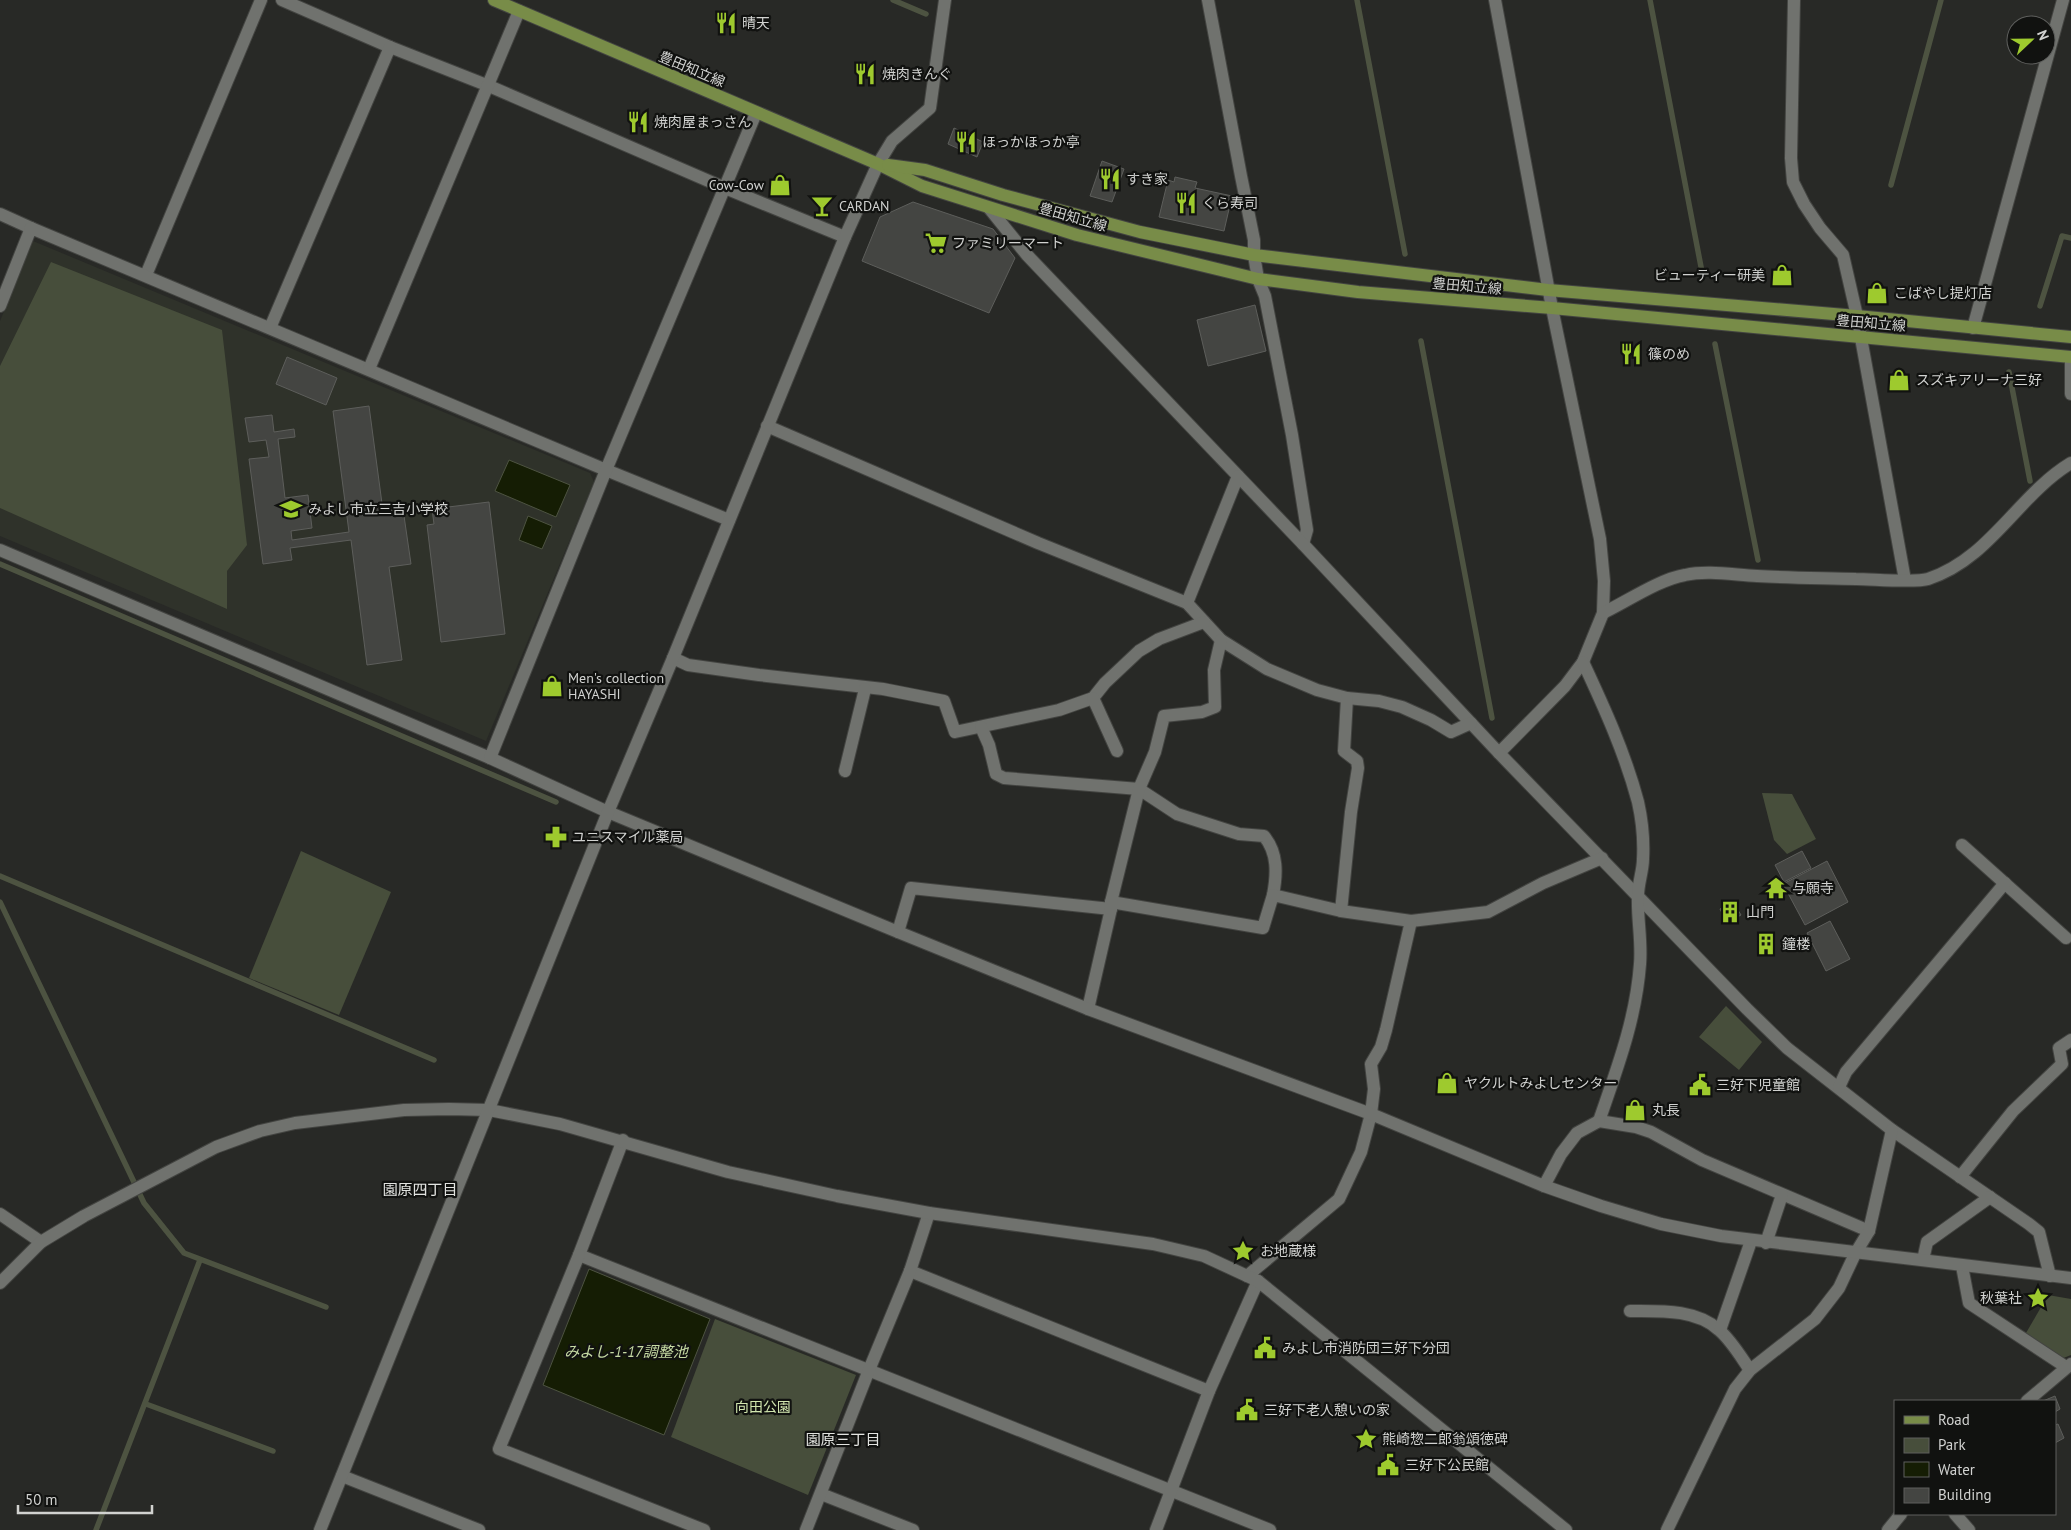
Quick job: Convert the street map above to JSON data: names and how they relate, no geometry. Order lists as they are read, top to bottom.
{
  "streets": {
    "main road": ["豊田知立線"]
  },
  "districts": ["園原四丁目", "園原三丁目"],
  "water": ["みよし-1-17調整池"],
  "parks": ["向田公園"],
  "places": {
    "restaurant": [
      "晴天",
      "焼肉きんぐ",
      "焼肉屋まっさん",
      "ほっかほっか亭",
      "すき家",
      "くら寿司",
      "篠のめ"
    ],
    "shop": [
      "Cow-Cow",
      "ビューティー研美",
      "こばやし提灯店",
      "スズキアリーナ三好",
      "Men's collection HAYASHI",
      "ヤクルトみよしセンター",
      "丸長"
    ],
    "bar": ["CARDAN"],
    "supermarket": ["ファミリーマート"],
    "school or university": ["みよし市立三吉小学校"],
    "pharmacy": ["ユニスマイル薬局"],
    "temple": ["与願寺"],
    "building": ["山門", "鐘楼"],
    "public building": [
      "三好下児童館",
      "みよし市消防団三好下分団",
      "三好下老人憩いの家",
      "三好下公民館"
    ],
    "place": ["お地蔵様", "秋葉社", "熊崎惣二郎翁頌徳碑"]
  },
  "legend": [
    "Road",
    "Park",
    "Water",
    "Building"
  ],
  "scale_bar": "50 m",
  "north": "right"
}
